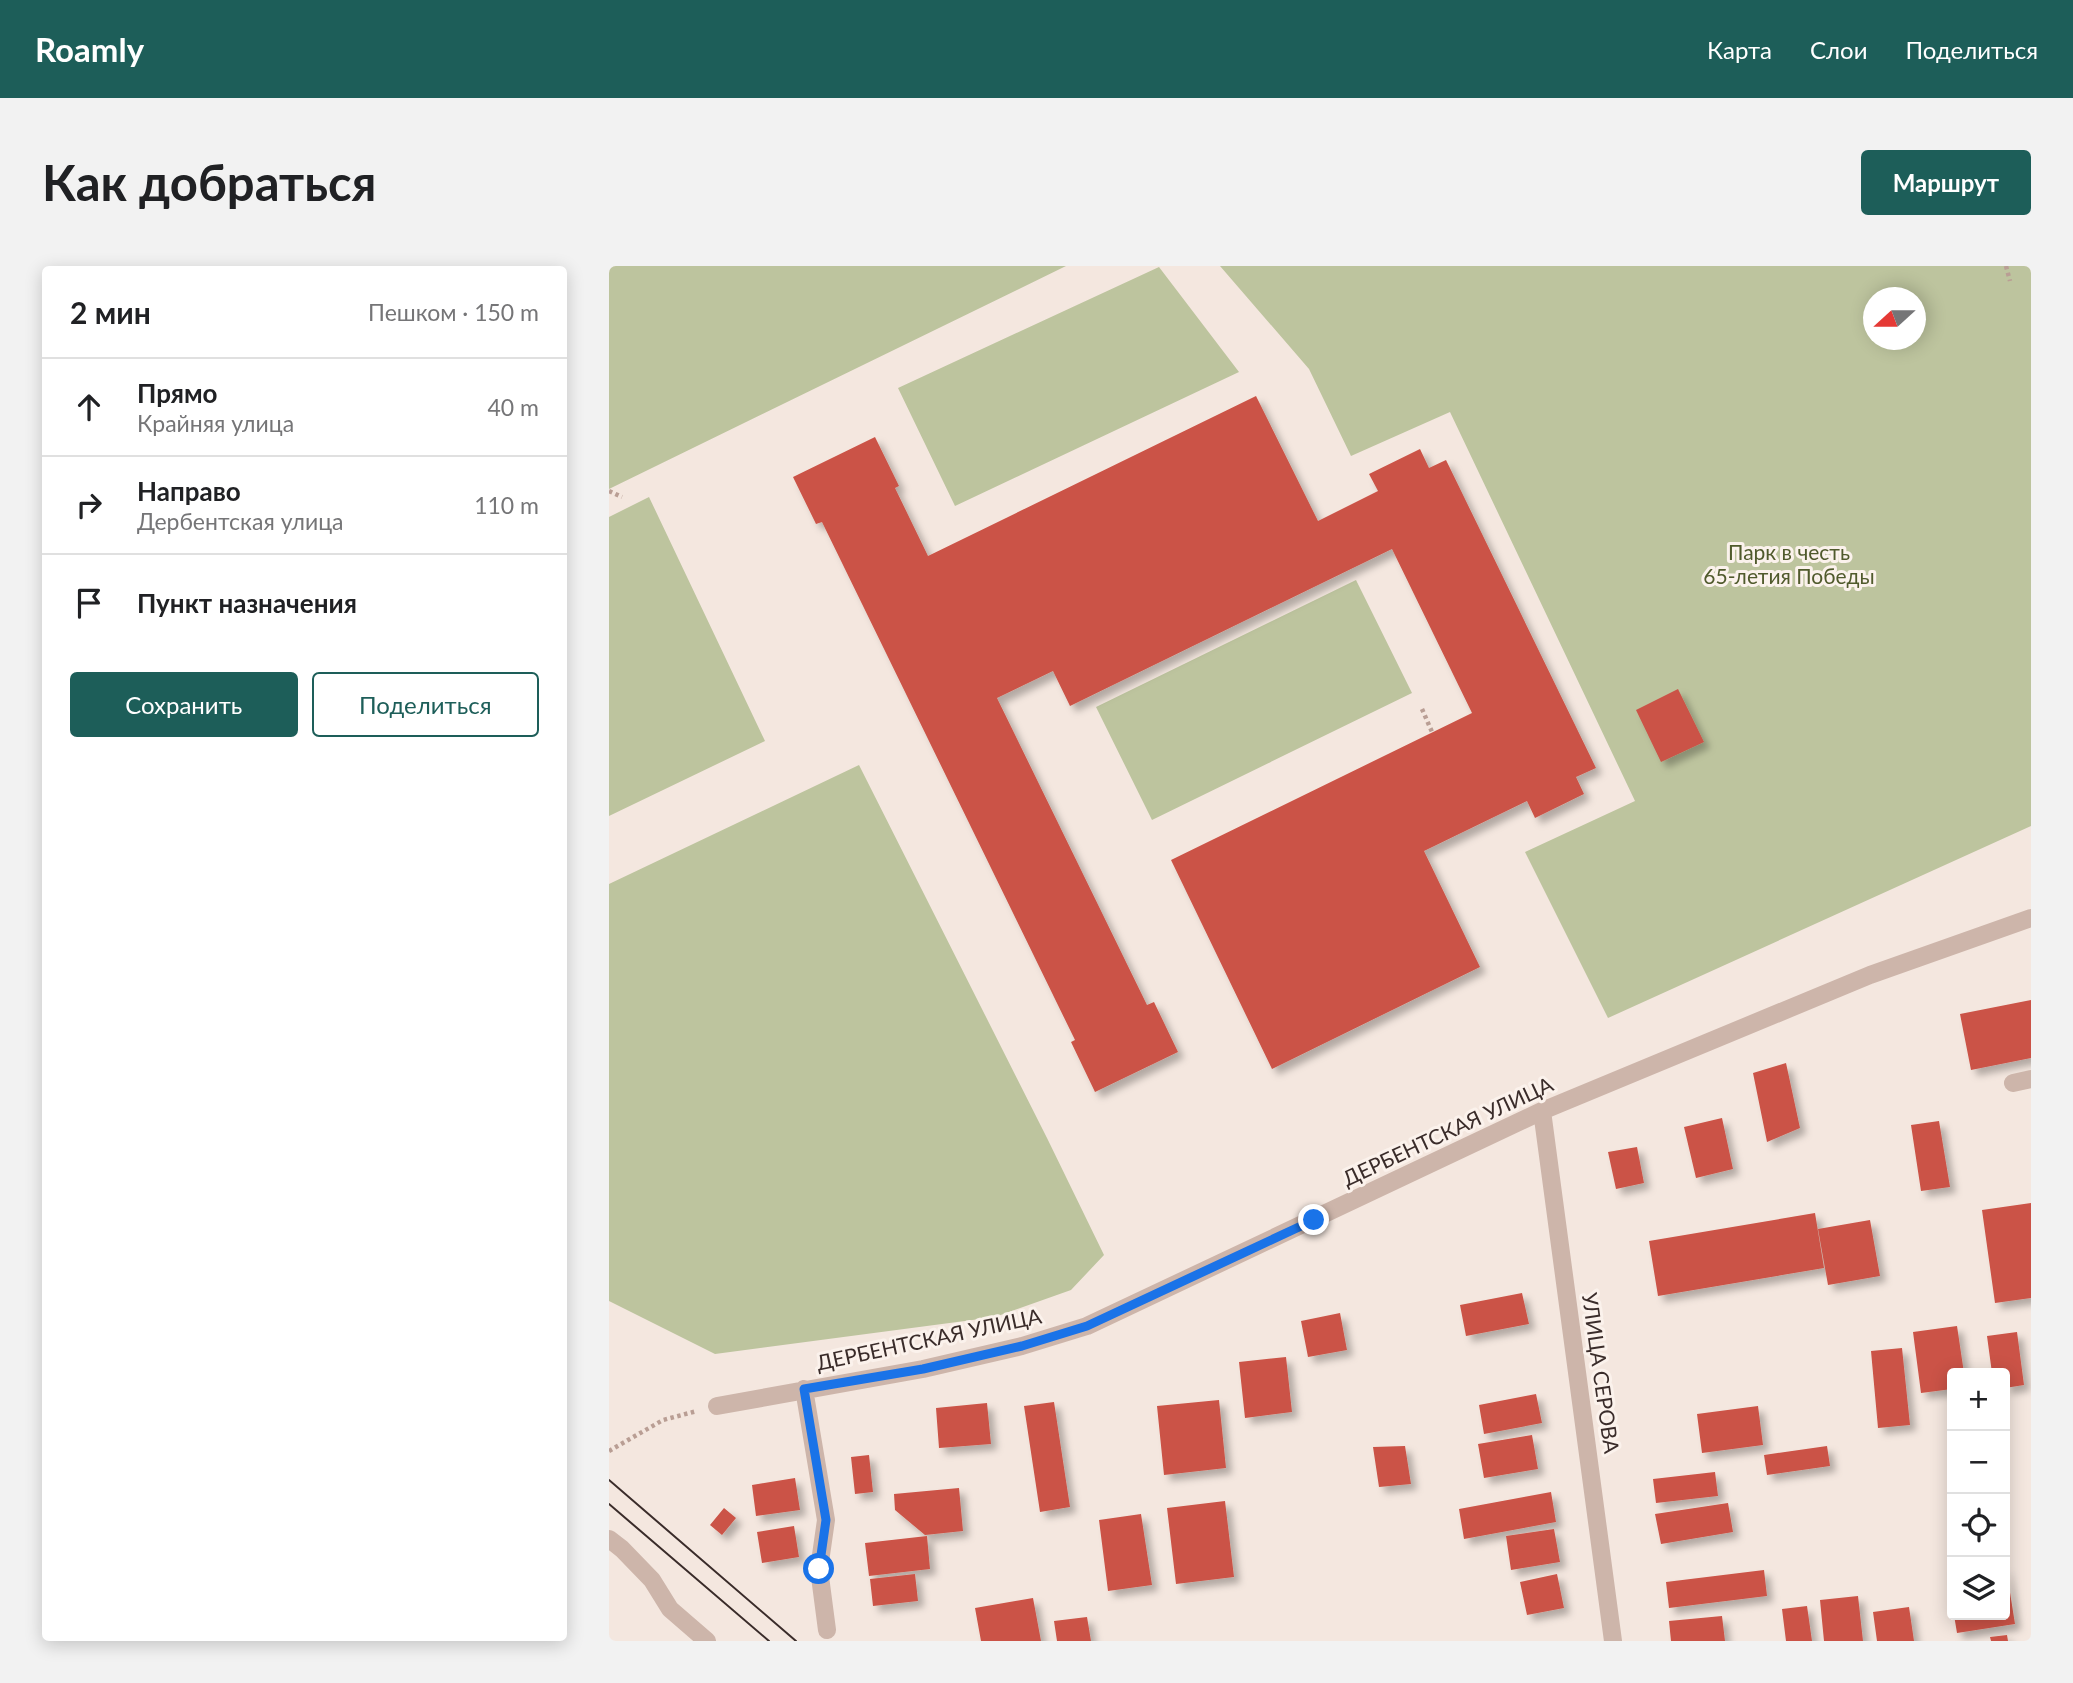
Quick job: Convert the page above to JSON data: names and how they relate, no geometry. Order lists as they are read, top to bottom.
{
  "streets": {
    "street": ["ДЕРБЕНТСКАЯ УЛИЦА", "УЛИЦА СЕРОВА"]
  },
  "crossings": [
    ["ДЕРБЕНТСКАЯ УЛИЦА", "УЛИЦА СЕРОВА"]
  ],
  "parks": ["Парк в честь 65-летия Победы"],
  "north": "left",
  "page": {
    "header": "Roamly",
    "nav": ["Карта", "Слои", "Поделиться"],
    "buttons": [
      "Маршрут",
      ["Сохранить", "Поделиться"]
    ],
    "title": "Как добраться",
    "heading": ["2 мин", "Пешком · 150 m"],
    "list": [
      ["Прямо", "Крайняя улица", "40 m"],
      ["Направо", "Дербентская улица", "110 m"],
      "Пункт назначения"
    ],
    "map_buttons": ["+", "−"]
  }
}
